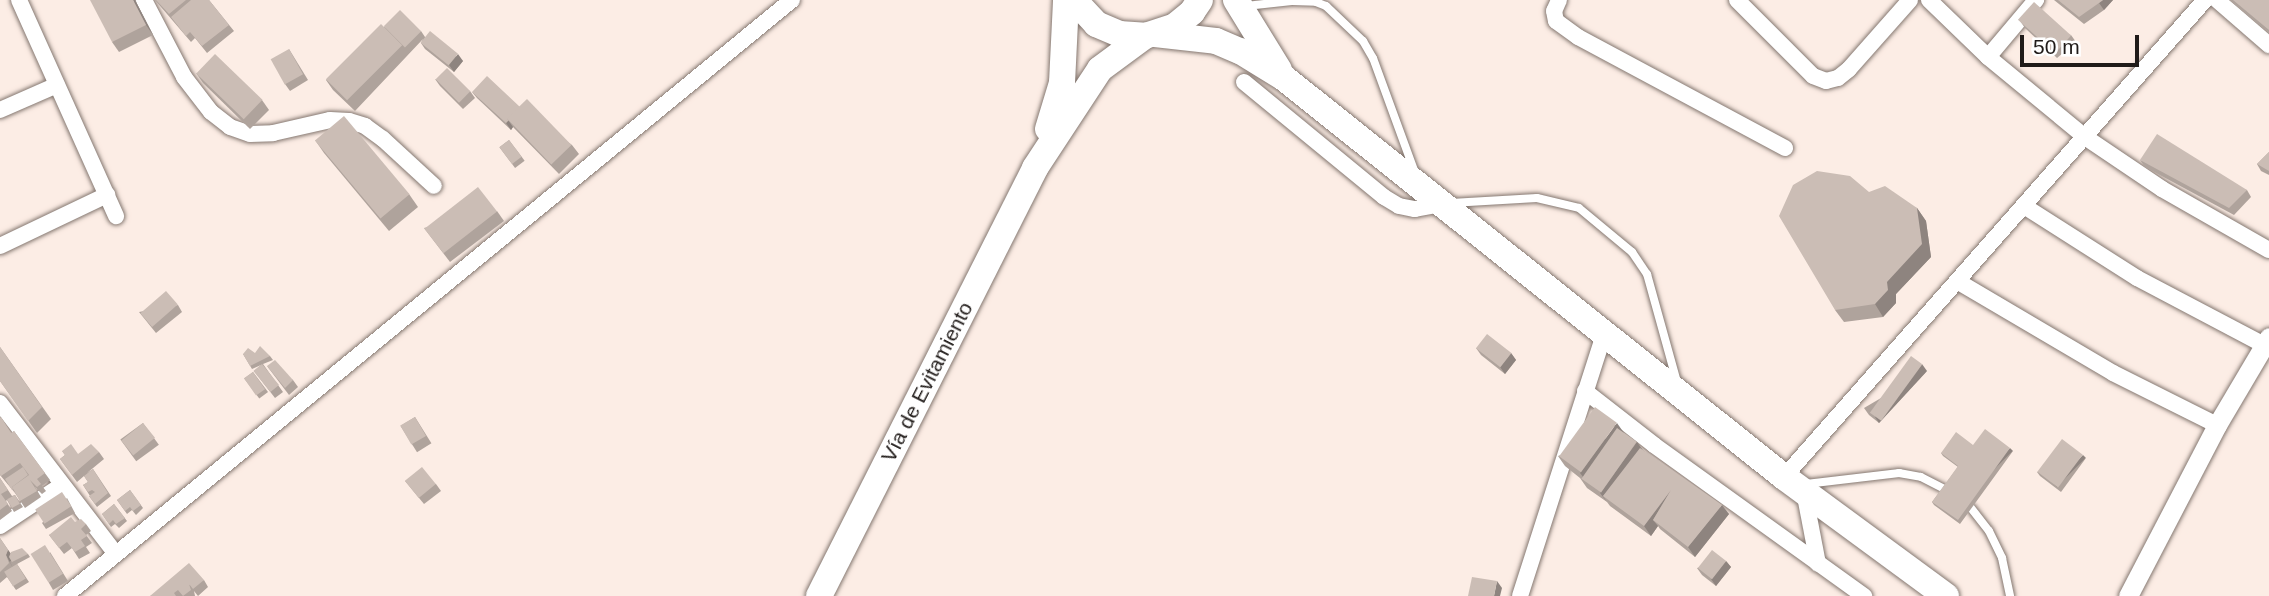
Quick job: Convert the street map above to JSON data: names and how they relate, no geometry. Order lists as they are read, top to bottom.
{
  "streets": {
    "main road": ["Vía de Evitamiento"]
  },
  "scale_bar": "50 m"
}
